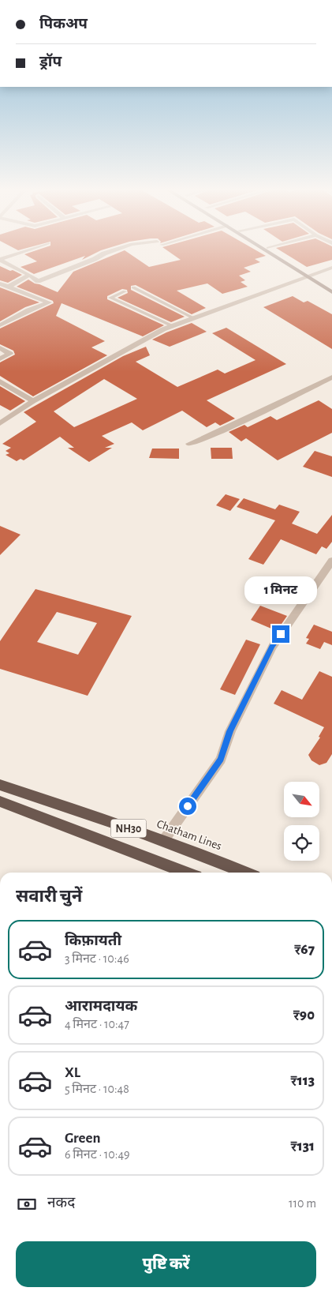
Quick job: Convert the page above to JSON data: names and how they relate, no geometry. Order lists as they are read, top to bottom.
{
  "streets": {
    "highway": ["NH30", "Chatham Lines"]
  },
  "north": "bottom right",
  "page": {
    "banner": ["पिकअप", "ड्रॉप"],
    "bubble": "1 मिनट",
    "heading": "सवारी चुनें",
    "list": [
      {
        "name": "किफ़ायती",
        "note": "3 मिनट · 10:46",
        "value": "₹67"
      },
      {
        "name": "आरामदायक",
        "note": "4 मिनट · 10:47",
        "value": "₹90"
      },
      {
        "name": "XL",
        "note": "5 मिनट · 10:48",
        "value": "₹113"
      },
      {
        "name": "Green",
        "note": "6 मिनट · 10:49",
        "value": "₹131"
      }
    ],
    "pay": ["नकद", "110 m"],
    "buttons": "पुष्टि करें"
  }
}
